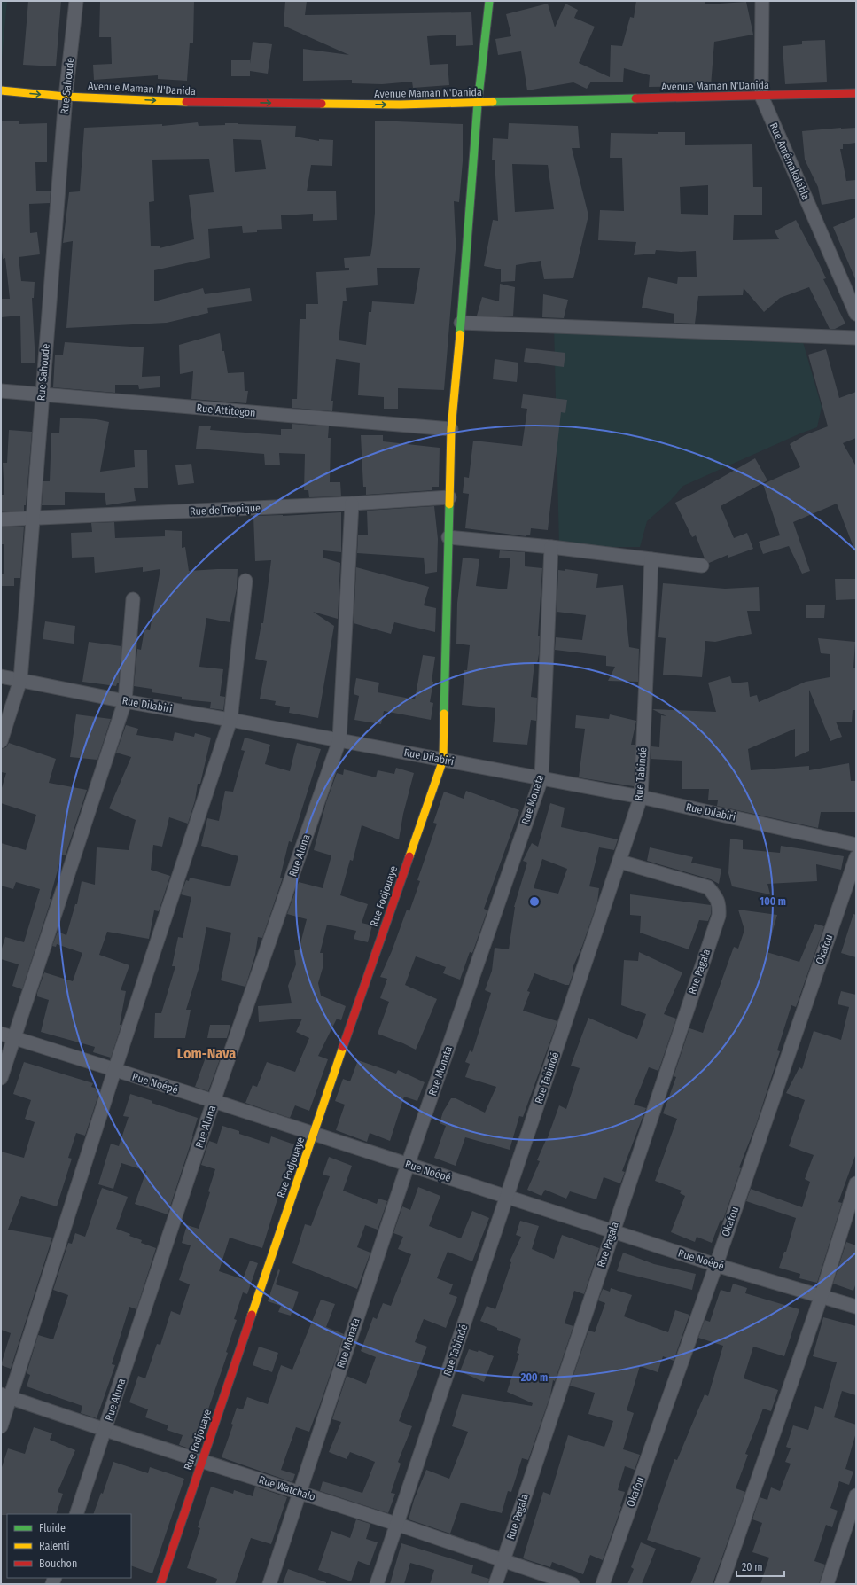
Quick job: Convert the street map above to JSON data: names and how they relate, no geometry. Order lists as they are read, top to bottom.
{
  "streets": {
    "main road": ["Avenue Maman N'Danida", "Rue Fodjouaye"],
    "street": [
      "Rue Sahoude",
      "Rue Amémakalébla",
      "Rue Attitogon",
      "Rue de Tropique",
      "Rue Dilabiri",
      "Rue Tabindé",
      "Rue Monata",
      "Rue Aluna",
      "Okafou",
      "Rue Pagala",
      "Rue Noépé",
      "Rue Watchalo"
    ]
  },
  "crossings": [
    ["Rue Sahoude", "Avenue Maman N'Danida"],
    ["Rue Sahoude", "Rue Attitogon"],
    ["Rue Sahoude", "Rue de Tropique"],
    ["Rue Sahoude", "Rue Dilabiri"],
    ["Avenue Maman N'Danida", "Rue Amémakalébla"],
    ["Avenue Maman N'Danida", "Rue Fodjouaye"],
    ["Rue Attitogon", "Rue Fodjouaye"],
    ["Rue de Tropique", "Rue Aluna"],
    ["Rue de Tropique", "Rue Fodjouaye"],
    ["Rue Dilabiri", "Rue Tabindé"],
    ["Rue Dilabiri", "Rue Monata"],
    ["Rue Dilabiri", "Rue Aluna"],
    ["Rue Dilabiri", "Rue Fodjouaye"],
    ["Rue Tabindé", "Rue Pagala"],
    ["Rue Tabindé", "Rue Noépé"],
    ["Rue Tabindé", "Rue Watchalo"],
    ["Rue Monata", "Rue Noépé"],
    ["Rue Monata", "Rue Watchalo"],
    ["Rue Aluna", "Rue Noépé"],
    ["Rue Aluna", "Rue Watchalo"],
    ["Rue Fodjouaye", "Rue Noépé"],
    ["Rue Fodjouaye", "Rue Watchalo"],
    ["Okafou", "Rue Noépé"],
    ["Rue Pagala", "Rue Noépé"],
    ["Rue Pagala", "Rue Watchalo"]
  ],
  "one_way": ["Avenue Maman N'Danida"],
  "districts": ["Lom-Nava"],
  "legend": ["Fluide", "Ralenti", "Bouchon"],
  "scale_bar": "20 m",
  "rings": ["100 m", "200 m"]
}
